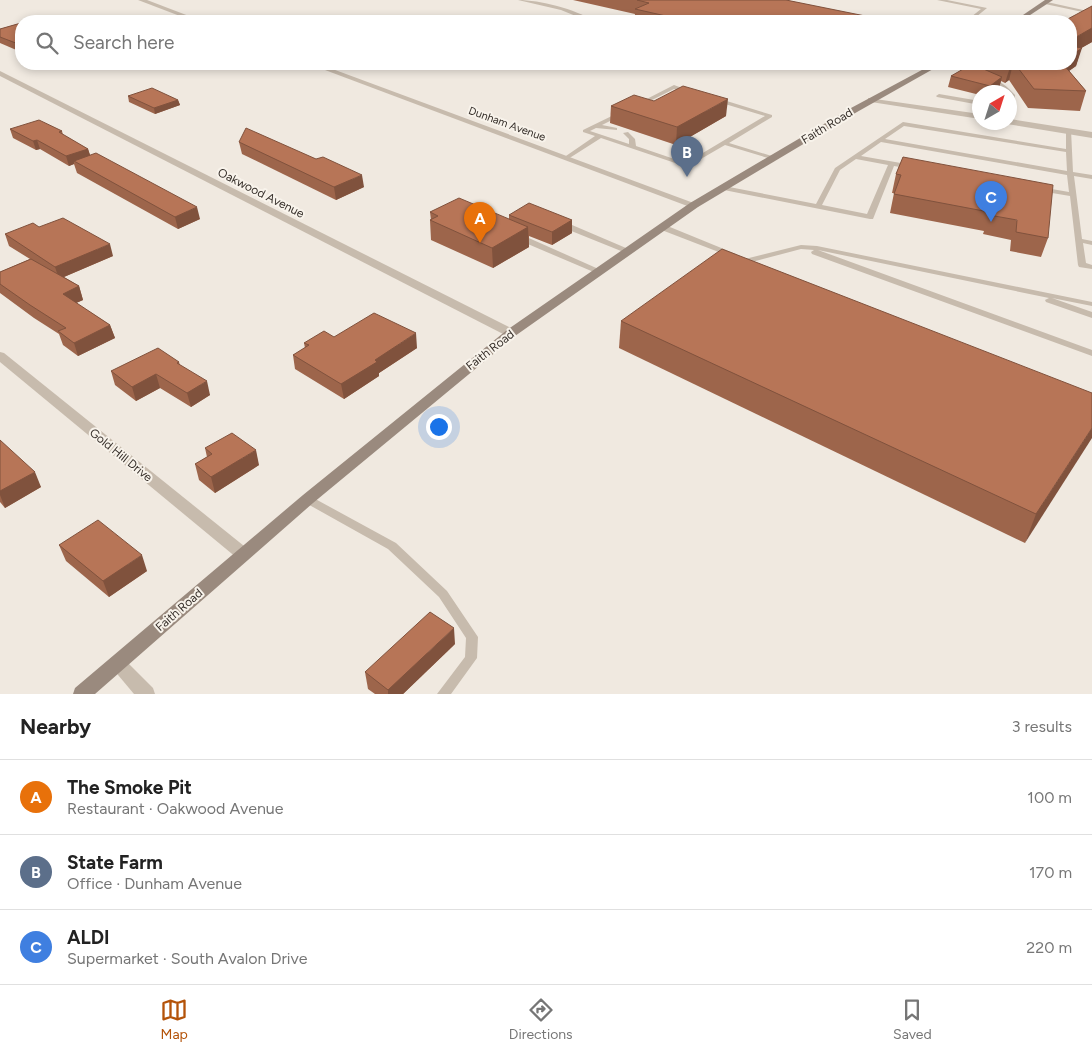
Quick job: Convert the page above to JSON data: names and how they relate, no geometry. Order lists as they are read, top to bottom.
{
  "streets": {
    "main road": ["Faith Road"],
    "street": ["Dunham Avenue", "Oakwood Avenue", "Gold Hill Drive"]
  },
  "crossings": [
    ["Dunham Avenue", "Faith Road"],
    ["Faith Road", "Oakwood Avenue"],
    ["Faith Road", "Gold Hill Drive"]
  ],
  "north": "top right",
  "page": {
    "search": "Search here",
    "pins": ["B", "C", "A"],
    "heading": ["Nearby", "3 results"],
    "list": [
      {
        "mark": "A",
        "name": "The Smoke Pit",
        "note": "Restaurant · Oakwood Avenue",
        "value": "100 m"
      },
      {
        "mark": "B",
        "name": "State Farm",
        "note": "Office · Dunham Avenue",
        "value": "170 m"
      },
      {
        "mark": "C",
        "name": "ALDI",
        "note": "Supermarket · South Avalon Drive",
        "value": "220 m"
      }
    ],
    "nav": ["Map", "Directions", "Saved"]
  }
}
